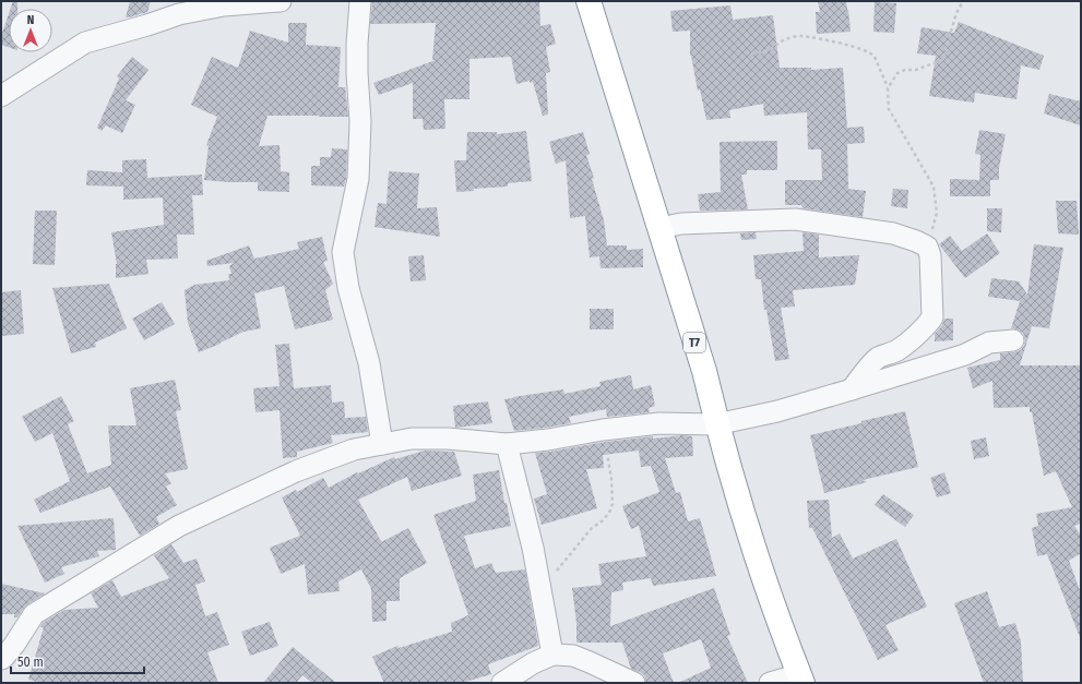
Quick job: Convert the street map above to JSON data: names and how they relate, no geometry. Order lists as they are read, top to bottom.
{
  "streets": {
    "highway": ["T7"]
  },
  "scale_bar": "50 m",
  "north": "top"
}
